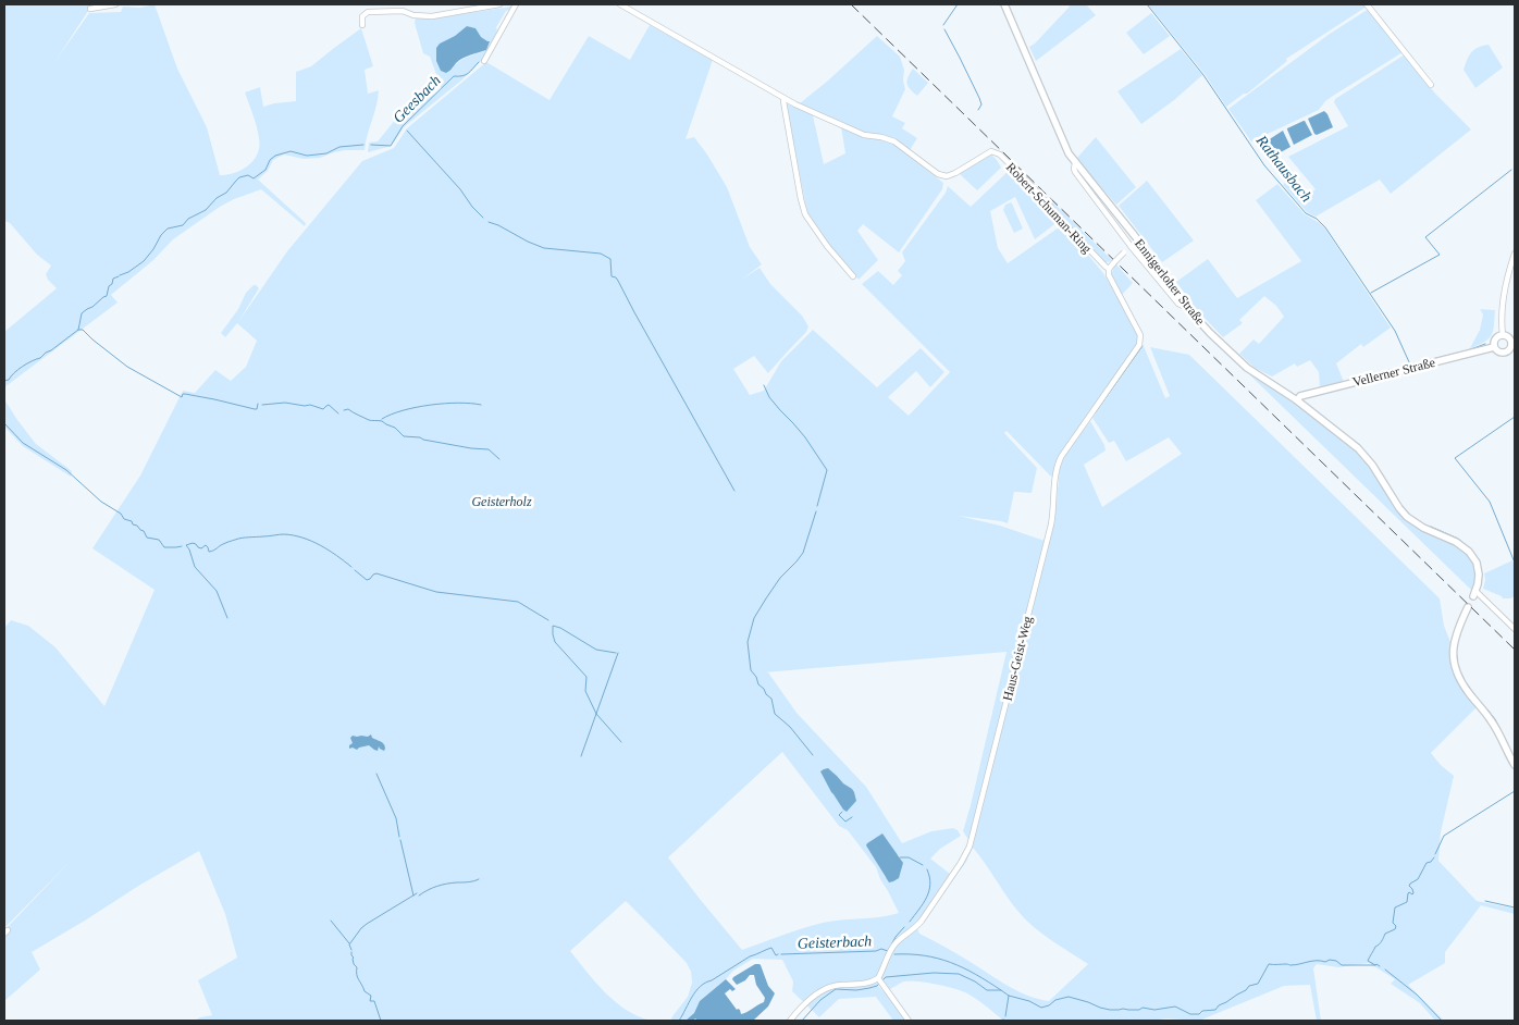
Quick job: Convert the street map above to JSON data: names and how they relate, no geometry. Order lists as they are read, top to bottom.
{
  "streets": {
    "main road": ["Ennigerloher Straße", "Vellerner Straße"],
    "street": ["Robert-Schuman-Ring", "Haus-Geist-Weg"]
  },
  "crossings": [
    ["Robert-Schuman-Ring", "Haus-Geist-Weg"],
    ["Ennigerloher Straße", "Vellerner Straße"]
  ],
  "water": ["Geesbach", "Rathausbach", "Geisterbach"],
  "parks": ["Geisterholz"]
}
